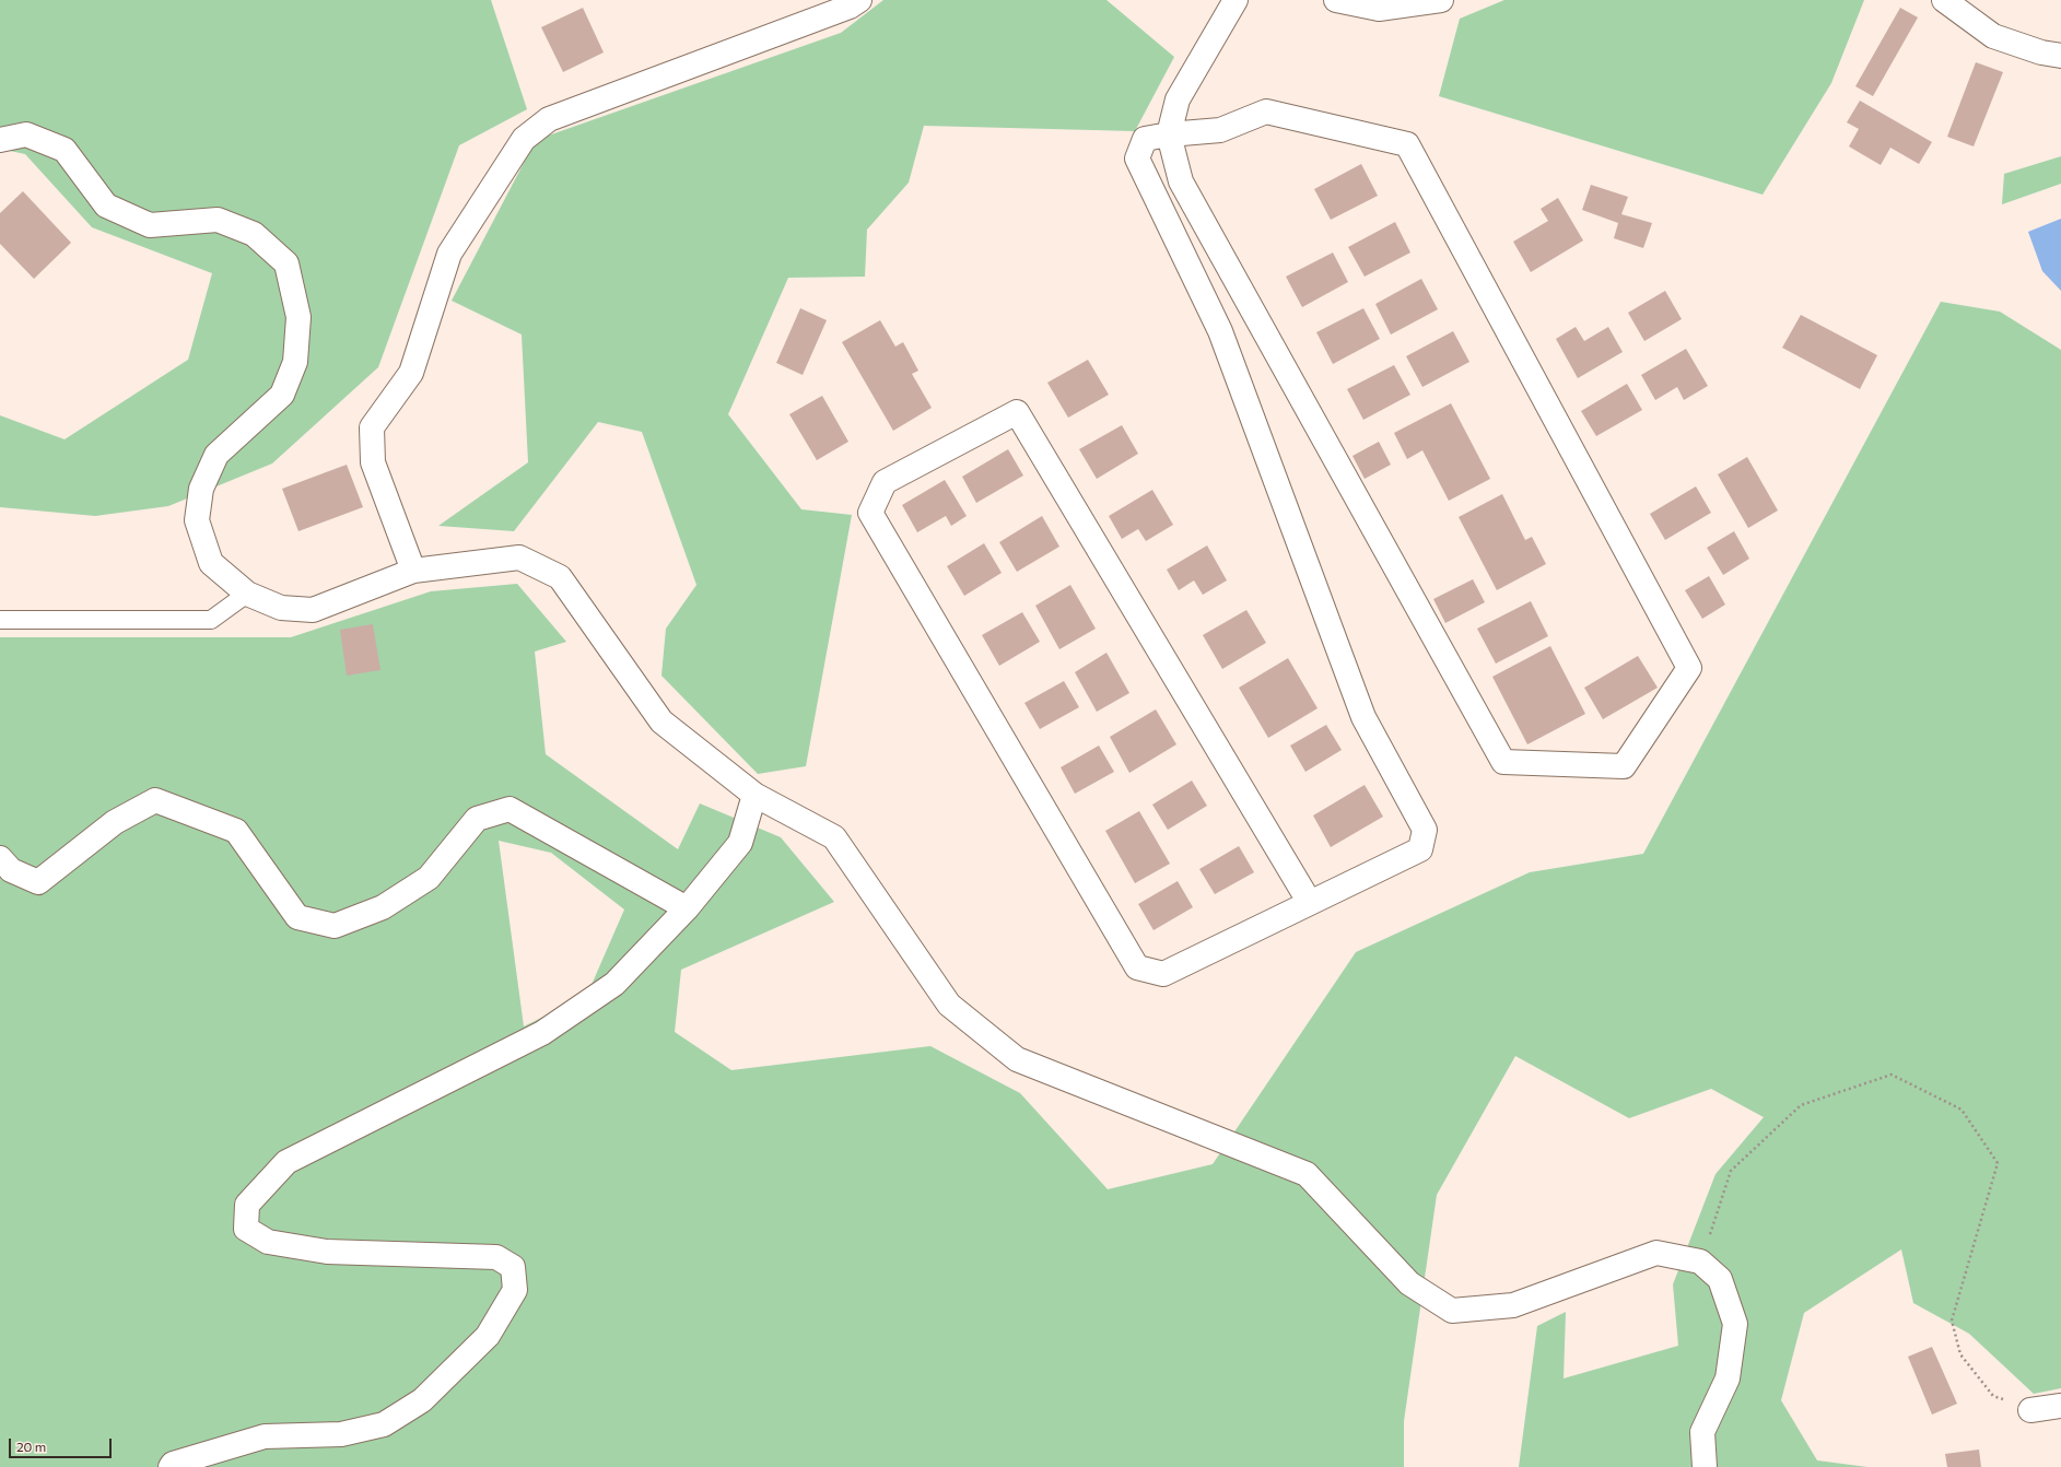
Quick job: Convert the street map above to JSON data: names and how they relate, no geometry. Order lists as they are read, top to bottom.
{
  "scale_bar": "20 m"
}
